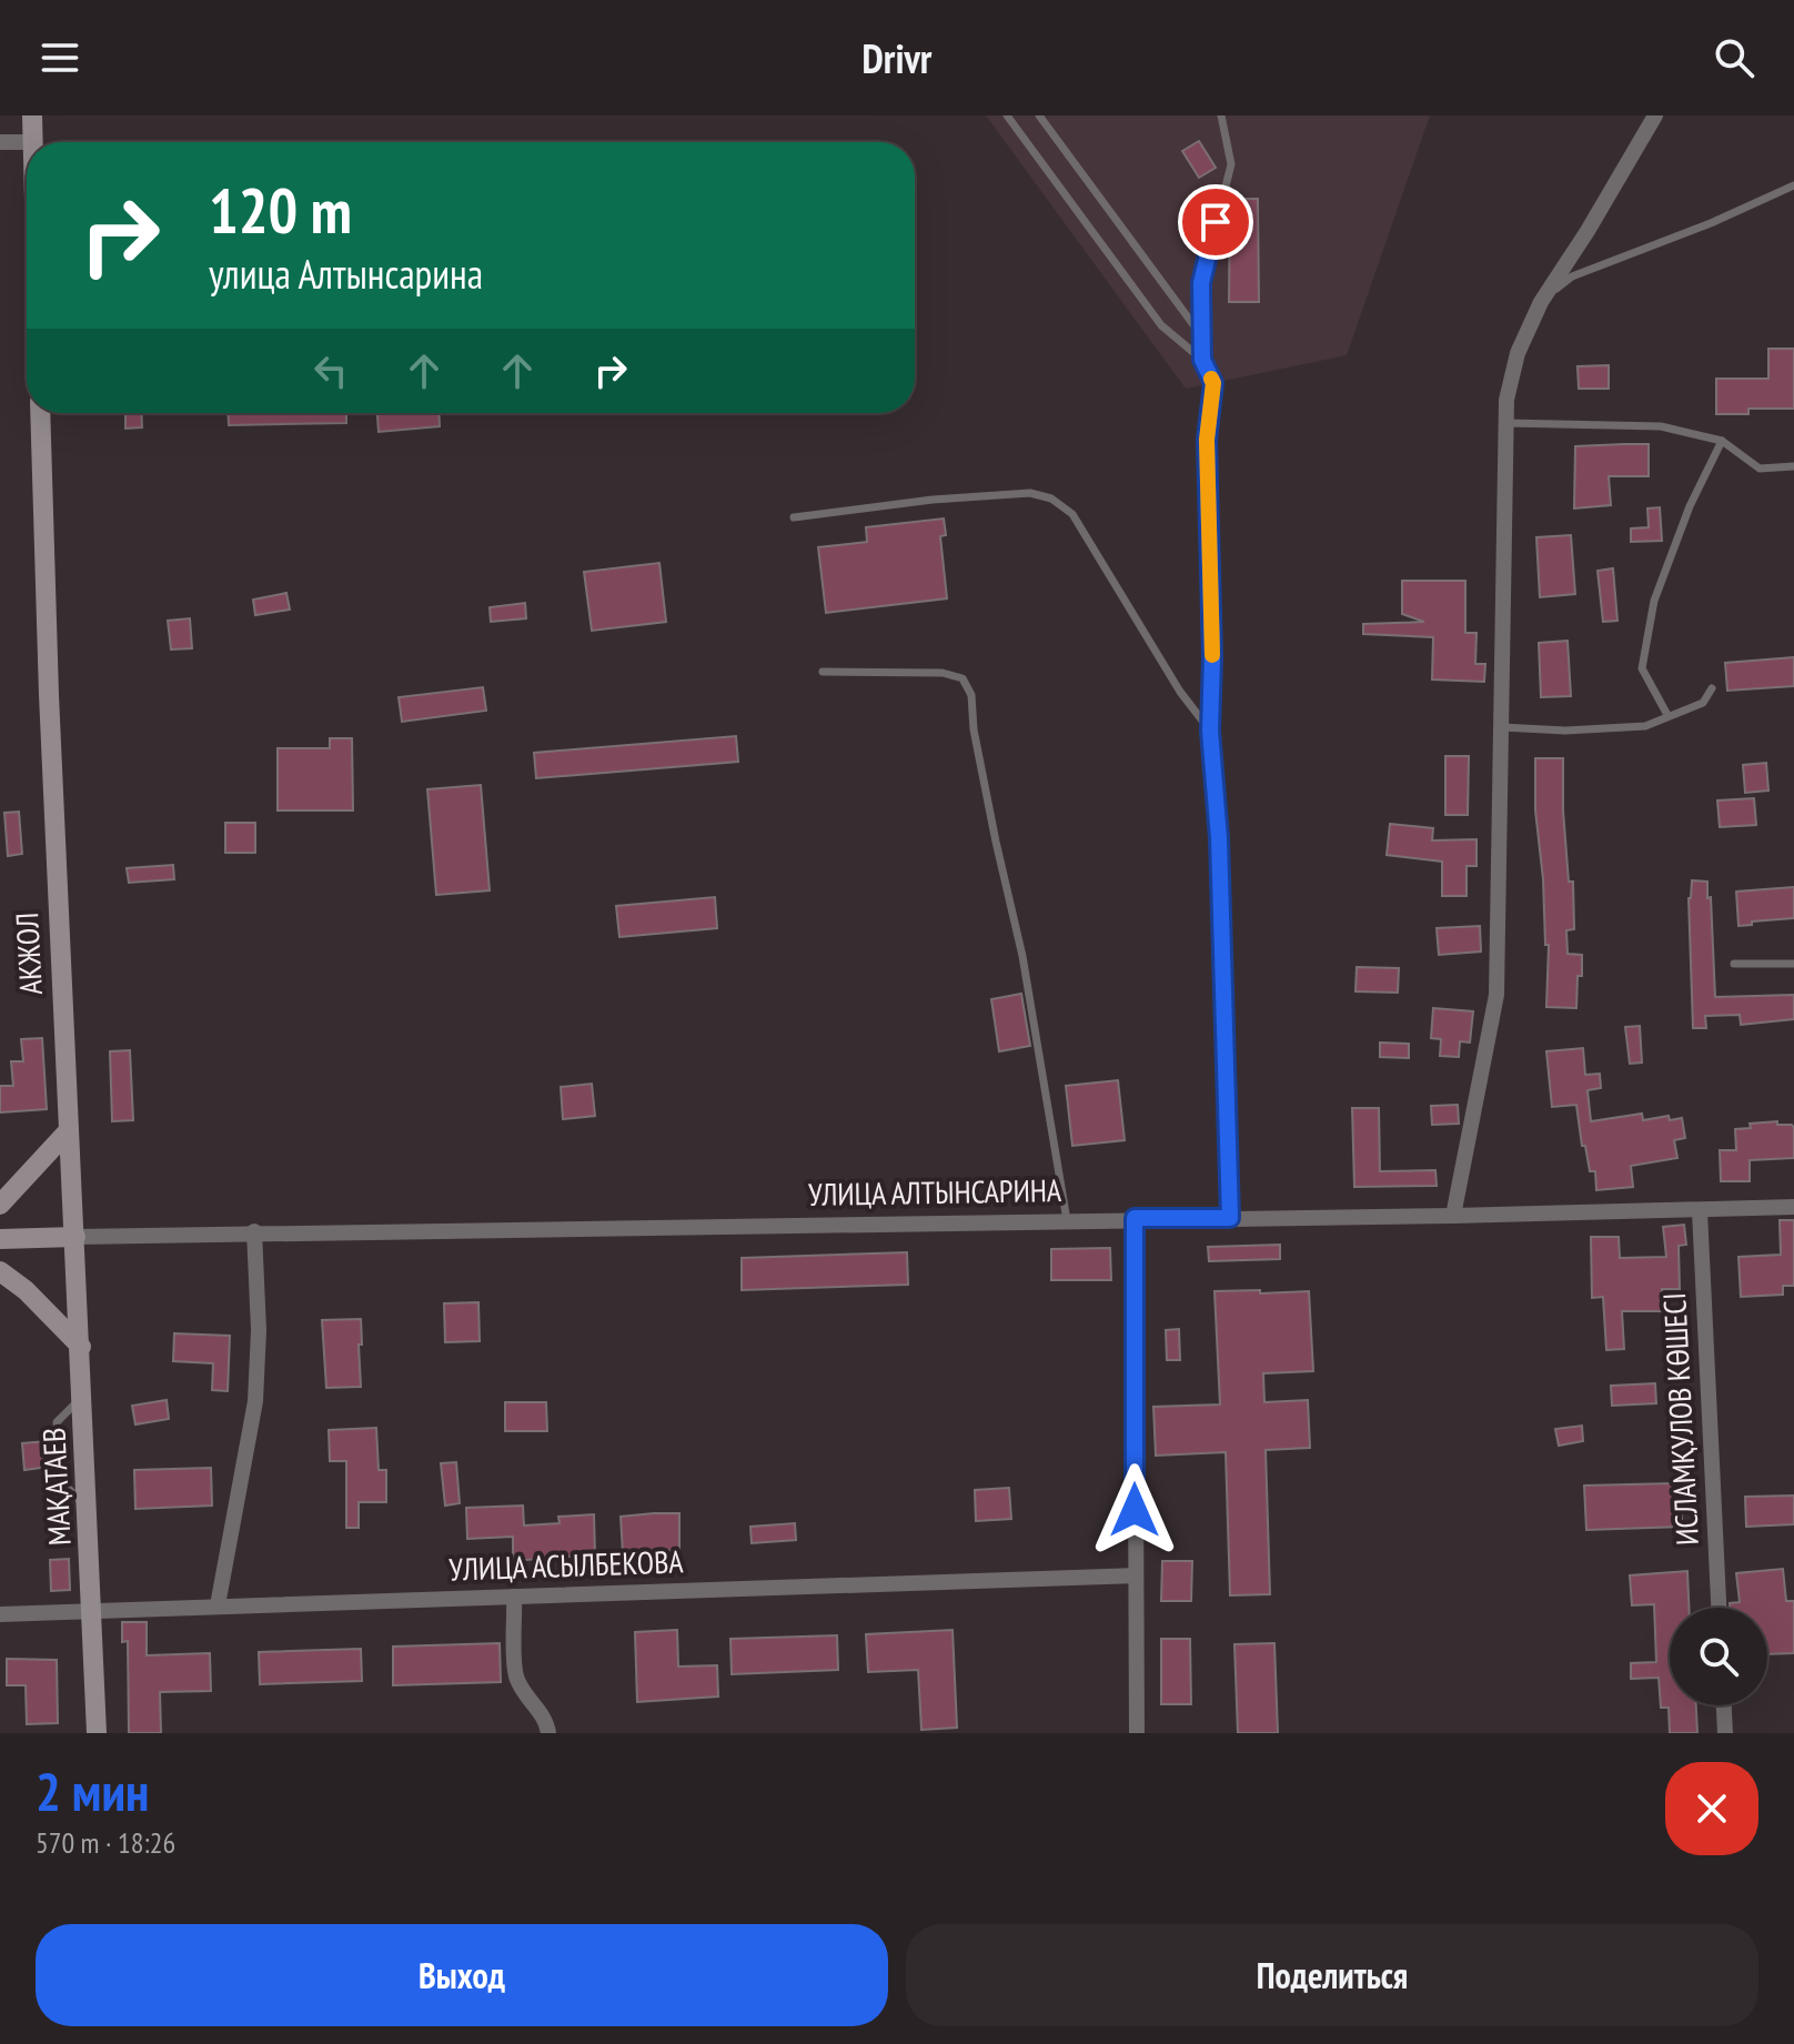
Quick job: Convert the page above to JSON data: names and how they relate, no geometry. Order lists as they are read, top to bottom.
{
  "streets": {
    "main road": ["АКЖОЛ", "МАҚАТАЕВ"],
    "street": ["УЛИЦА АЛТЫНСАРИНА", "ИСЛАМҚУЛОВ КӨШЕСІ", "УЛИЦА АСЫЛБЕКОВА"]
  },
  "crossings": [
    ["АКЖОЛ", "УЛИЦА АЛТЫНСАРИНА"],
    ["АКЖОЛ", "МАҚАТАЕВ"],
    ["УЛИЦА АЛТЫНСАРИНА", "ИСЛАМҚУЛОВ КӨШЕСІ"],
    ["УЛИЦА АЛТЫНСАРИНА", "МАҚАТАЕВ"],
    ["МАҚАТАЕВ", "УЛИЦА АСЫЛБЕКОВА"]
  ],
  "page": {
    "header": "Drivr",
    "turn": ["120 m", "улица Алтынсарина"],
    "heading": ["2 мин", "570 m · 18:26"],
    "buttons": ["Выход", "Поделиться"]
  }
}
